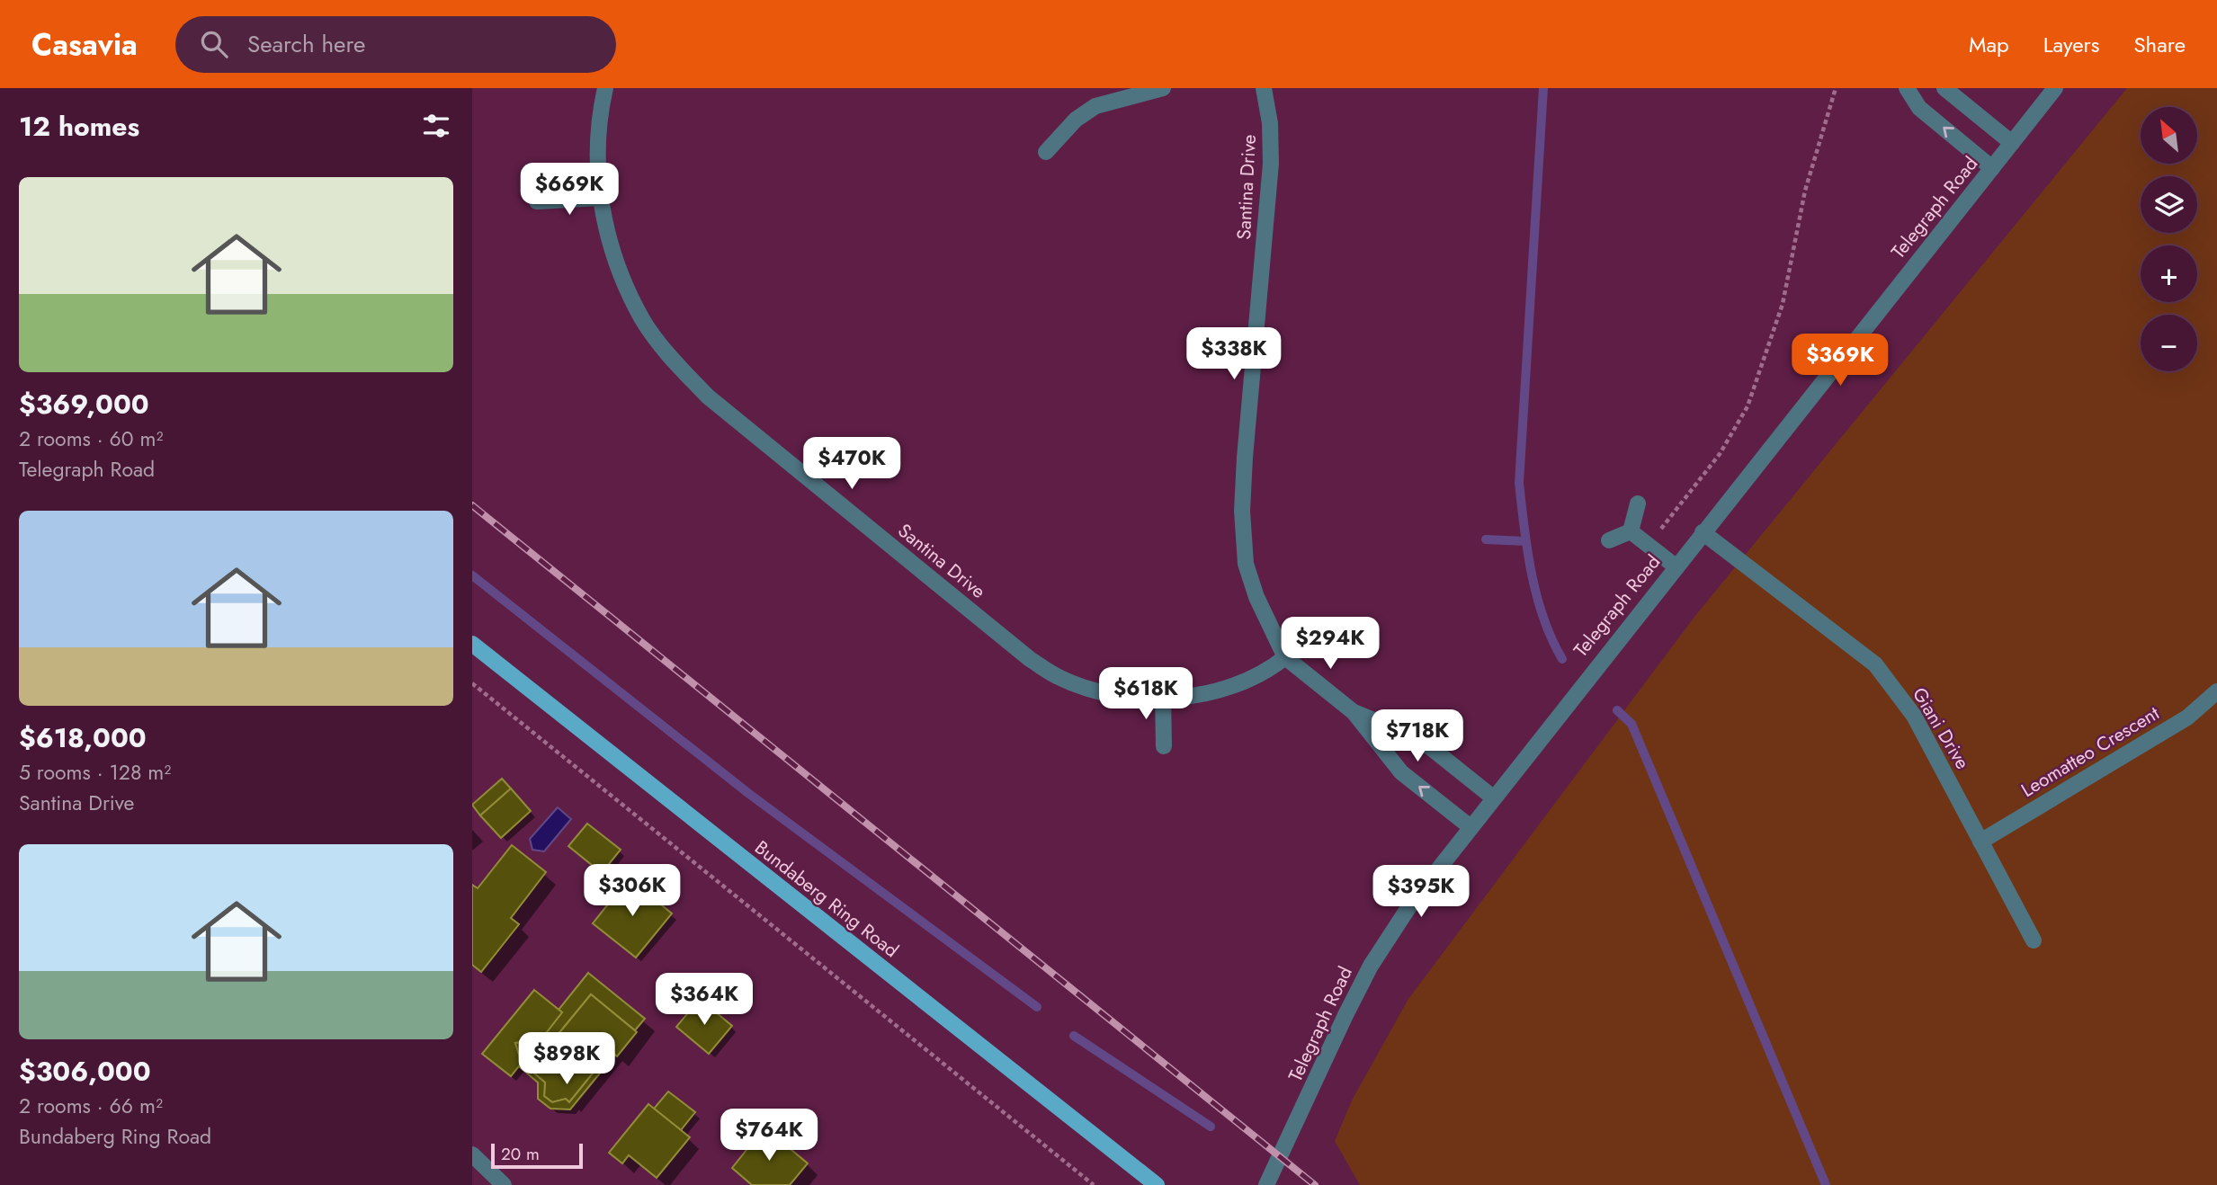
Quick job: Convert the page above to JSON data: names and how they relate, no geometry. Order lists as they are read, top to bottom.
{
  "streets": {
    "main road": ["Bundaberg Ring Road"],
    "street": [
      "Santina Drive",
      "Telegraph Road",
      "Giani Drive",
      "Leomatteo Crescent"
    ]
  },
  "crossings": [
    ["Santina Drive", "Telegraph Road"],
    ["Telegraph Road", "Giani Drive"],
    ["Giani Drive", "Leomatteo Crescent"]
  ],
  "scale_bar": "20 m",
  "north": "top left",
  "page": {
    "header": "Casavia",
    "search": "Search here",
    "nav": ["Map", "Layers", "Share"],
    "heading": "12 homes",
    "map_buttons": ["+", "−"],
    "price": [
      "$669K",
      "$338K",
      "$369K",
      "$470K",
      "$294K",
      "$618K",
      "$718K",
      "$306K",
      "$395K",
      "$364K",
      "$898K",
      "$764K"
    ],
    "list": [
      {
        "name": "$369,000",
        "note": "2 rooms · 60 m² · Telegraph Road"
      },
      {
        "name": "$618,000",
        "note": "5 rooms · 128 m² · Santina Drive"
      },
      {
        "name": "$306,000",
        "note": "2 rooms · 66 m² · Bundaberg Ring Road"
      }
    ],
    "scale": "20 m"
  }
}
